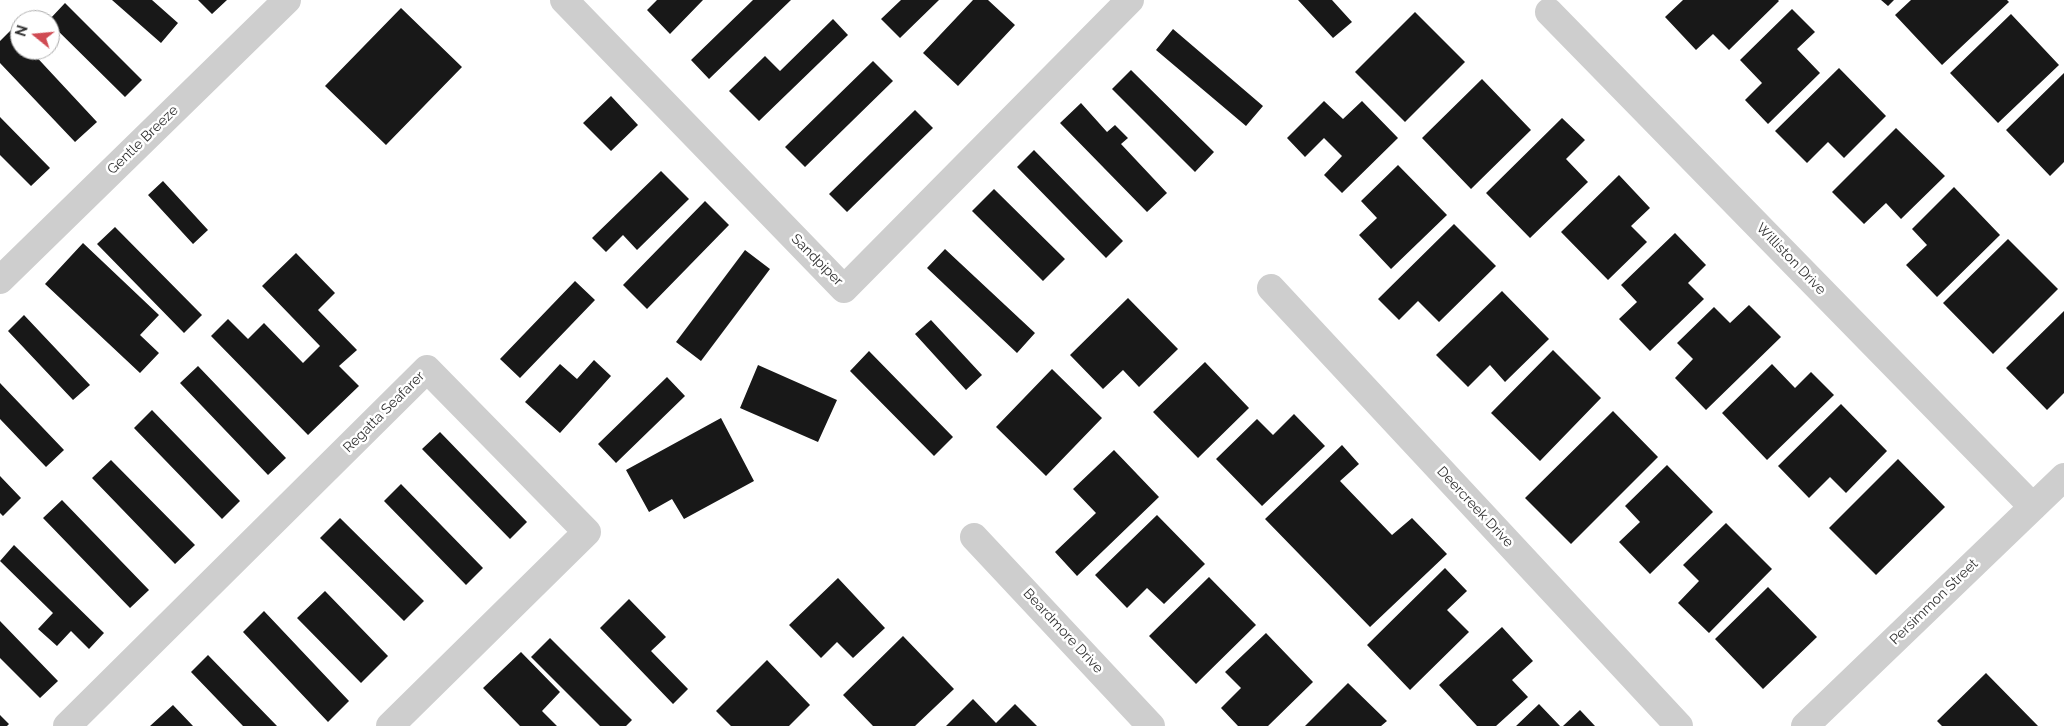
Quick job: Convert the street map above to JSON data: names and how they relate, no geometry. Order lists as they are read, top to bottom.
{
  "streets": {
    "street": [
      "Gentle Breeze",
      "Williston Drive",
      "Sandpiper",
      "Regatta Seafarer",
      "Deercreek Drive",
      "Persimmon Street",
      "Beardmore Drive"
    ]
  },
  "crossings": [
    ["Williston Drive", "Persimmon Street"]
  ],
  "north": "left"
}
